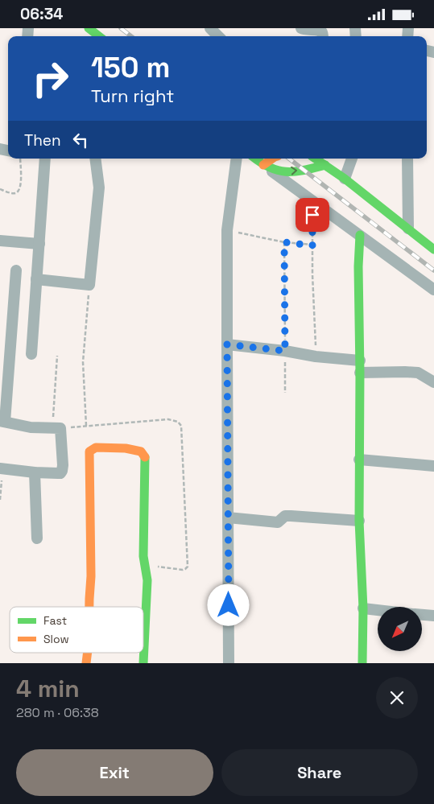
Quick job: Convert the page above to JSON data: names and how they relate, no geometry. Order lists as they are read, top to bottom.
{
  "legend": ["Fast", "Slow"],
  "north": "bottom left",
  "page": {
    "status": "06:34",
    "turn": ["150 m", "Turn right"],
    "then": "Then",
    "heading": ["4 min", "280 m · 06:38"],
    "buttons": ["Exit", "Share"]
  }
}
